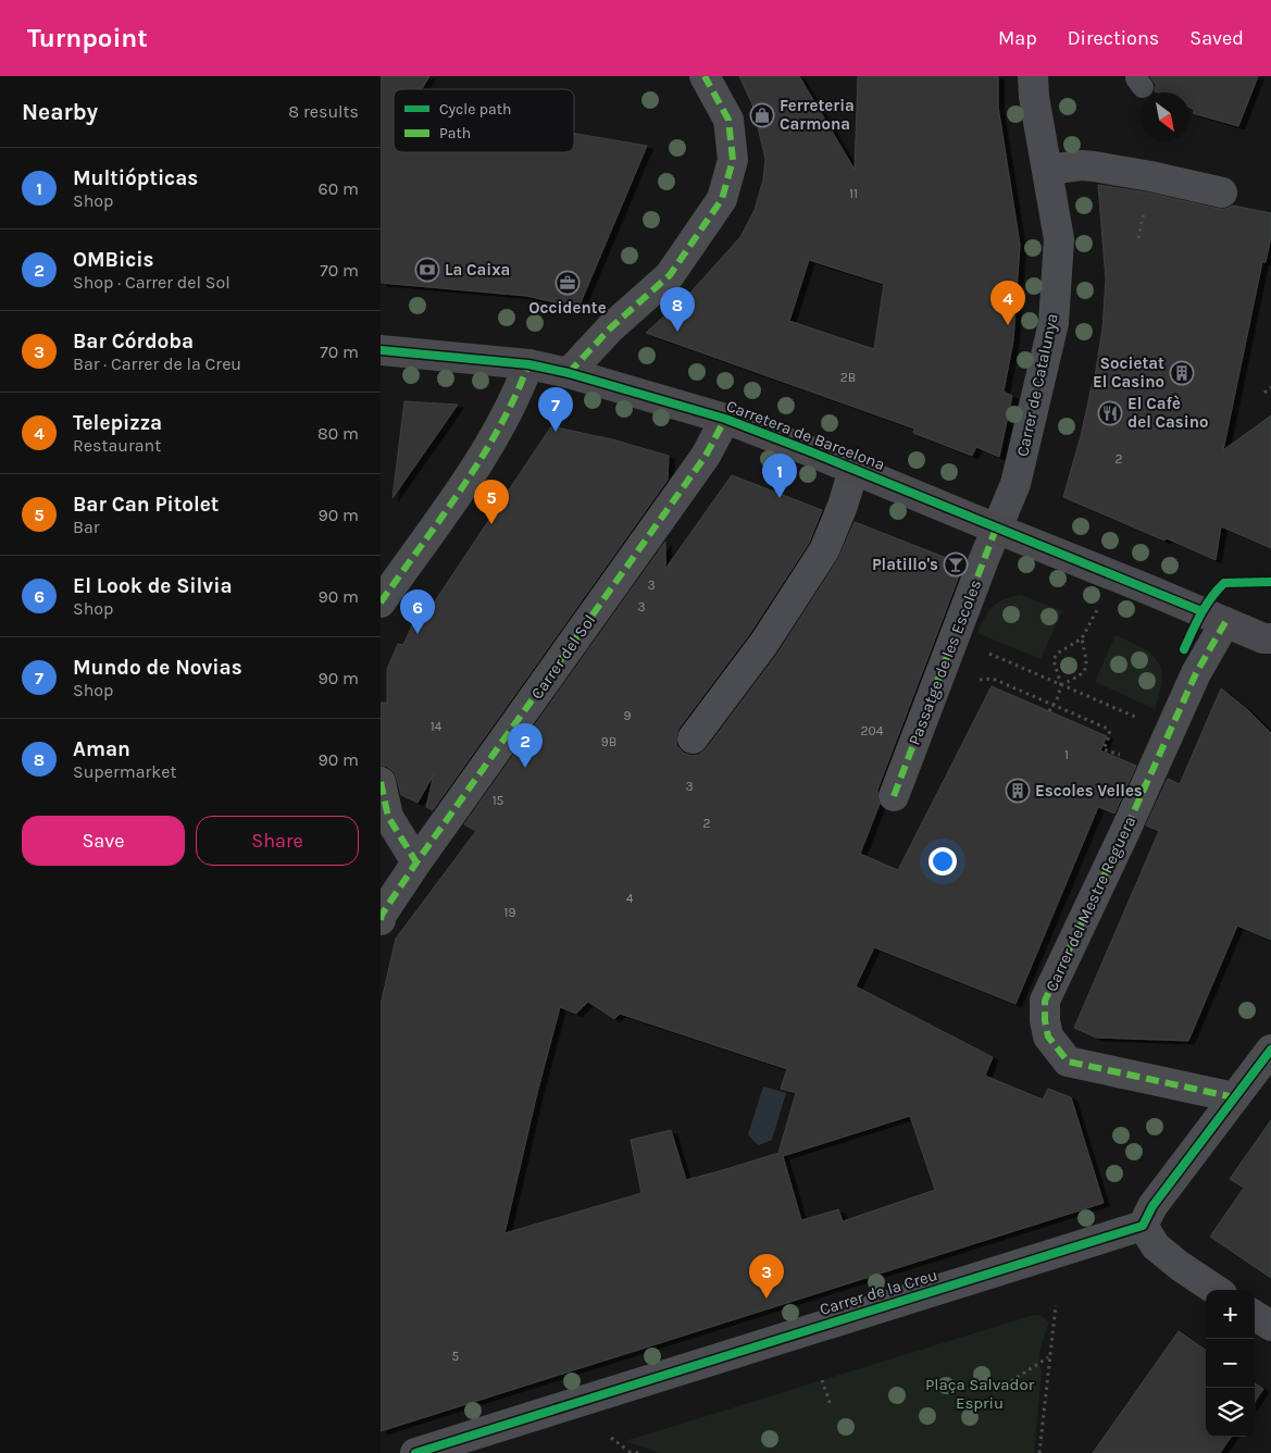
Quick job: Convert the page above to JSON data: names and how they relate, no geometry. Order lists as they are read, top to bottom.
{
  "streets": {
    "main road": ["Carretera de Barcelona"],
    "street": [
      "Carrer de Catalunya",
      "Carrer del Sol",
      "Passatge de les Escoles",
      "Carrer del Mestre Reguera",
      "Carrer de la Creu"
    ]
  },
  "crossings": [
    ["Carrer de Catalunya", "Carretera de Barcelona"],
    ["Carrer de Catalunya", "Passatge de les Escoles"],
    ["Carretera de Barcelona", "Carrer del Sol"],
    ["Carretera de Barcelona", "Passatge de les Escoles"],
    ["Carretera de Barcelona", "Carrer del Mestre Reguera"]
  ],
  "parks": ["Plaça Salvador Espriu"],
  "places": {
    "shop": ["Ferreteria Carmona"],
    "bank": ["La Caixa"],
    "office": ["Occidente"],
    "building": ["Societat El Casino", "Escoles Velles"],
    "restaurant": ["El Cafè del Casino"],
    "bar": ["Platillo's"]
  },
  "house_numbers": [
    "11",
    "2B",
    "2",
    "3",
    "3",
    "9",
    "14",
    "204",
    "9B",
    "1",
    "3",
    "15",
    "2",
    "4",
    "19",
    "5"
  ],
  "legend": ["Cycle path", "Path"],
  "north": "bottom right",
  "page": {
    "header": "Turnpoint",
    "nav": ["Map", "Directions", "Saved"],
    "heading": ["Nearby", "8 results"],
    "list": [
      {
        "mark": "1",
        "name": "Multiópticas",
        "note": "Shop",
        "value": "60 m"
      },
      {
        "mark": "2",
        "name": "OMBicis",
        "note": "Shop · Carrer del Sol",
        "value": "70 m"
      },
      {
        "mark": "3",
        "name": "Bar Córdoba",
        "note": "Bar · Carrer de la Creu",
        "value": "70 m"
      },
      {
        "mark": "4",
        "name": "Telepizza",
        "note": "Restaurant",
        "value": "80 m"
      },
      {
        "mark": "5",
        "name": "Bar Can Pitolet",
        "note": "Bar",
        "value": "90 m"
      },
      {
        "mark": "6",
        "name": "El Look de Silvia",
        "note": "Shop",
        "value": "90 m"
      },
      {
        "mark": "7",
        "name": "Mundo de Novias",
        "note": "Shop",
        "value": "90 m"
      },
      {
        "mark": "8",
        "name": "Aman",
        "note": "Supermarket",
        "value": "90 m"
      }
    ],
    "pins": [
      "4",
      "8",
      "7",
      "1",
      "5",
      "6",
      "2",
      "3"
    ],
    "buttons": ["Save", "Share"],
    "map_buttons": ["+", "−"]
  }
}
